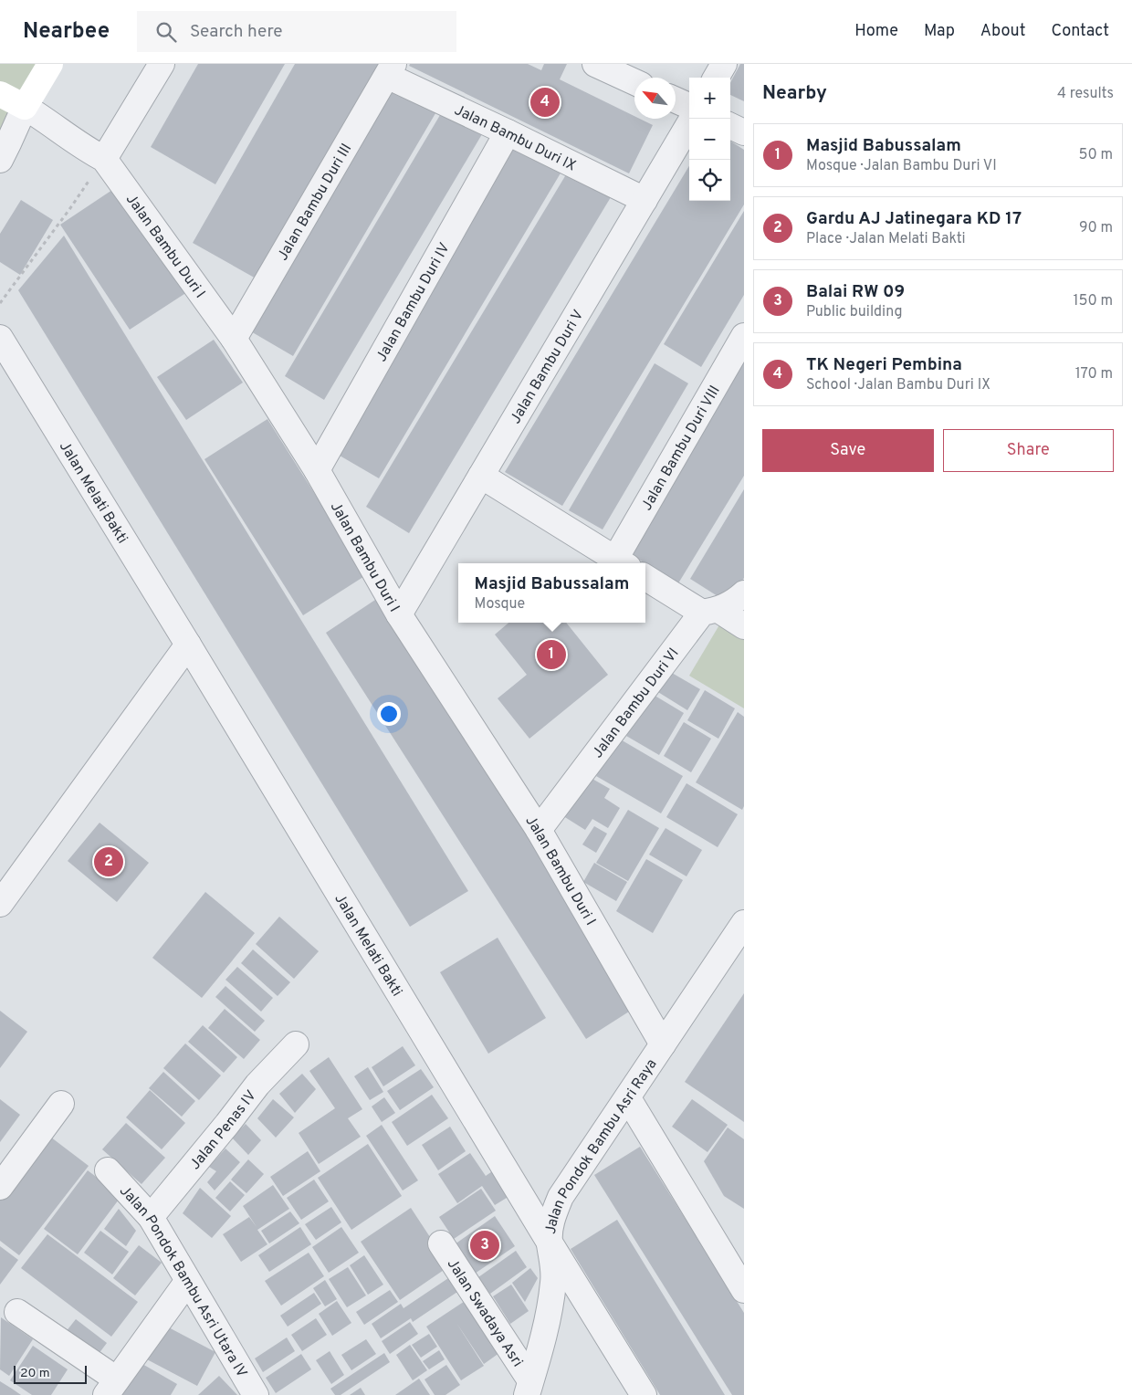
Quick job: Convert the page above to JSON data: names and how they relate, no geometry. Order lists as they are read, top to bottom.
{
  "streets": {
    "street": [
      "Jalan Bambu Duri IX",
      "Jalan Bambu Duri III",
      "Jalan Bambu Duri I",
      "Jalan Bambu Duri IV",
      "Jalan Bambu Duri V",
      "Jalan Bambu Duri VIII",
      "Jalan Melati Bakti",
      "Jalan Bambu Duri VI",
      "Jalan Penas IV",
      "Jalan Pondok Bambu Asri Raya",
      "Jalan Pondok Bambu Asri Utara IV",
      "Jalan Swadaya Asri"
    ]
  },
  "crossings": [
    ["Jalan Bambu Duri IX", "Jalan Bambu Duri III"],
    ["Jalan Bambu Duri IX", "Jalan Bambu Duri IV"],
    ["Jalan Bambu Duri IX", "Jalan Bambu Duri V"],
    ["Jalan Bambu Duri III", "Jalan Bambu Duri I"],
    ["Jalan Bambu Duri I", "Jalan Bambu Duri IV"],
    ["Jalan Bambu Duri I", "Jalan Bambu Duri V"],
    ["Jalan Bambu Duri I", "Jalan Bambu Duri VI"],
    ["Jalan Bambu Duri I", "Jalan Pondok Bambu Asri Raya"],
    ["Jalan Melati Bakti", "Jalan Pondok Bambu Asri Raya"],
    ["Jalan Penas IV", "Jalan Pondok Bambu Asri Utara IV"],
    ["Jalan Pondok Bambu Asri Raya", "Jalan Swadaya Asri"]
  ],
  "scale_bar": "20 m",
  "north": "top left",
  "page": {
    "header": "Nearbee",
    "search": "Search here",
    "nav": [
      "Home",
      "Map",
      "About",
      "Contact"
    ],
    "heading": ["Nearby", "4 results"],
    "map_buttons": ["+", "−"],
    "pins": [
      "4",
      "1",
      "2",
      "3"
    ],
    "list": [
      {
        "mark": "1",
        "name": "Masjid Babussalam",
        "note": "Mosque · Jalan Bambu Duri VI",
        "value": "50 m"
      },
      {
        "mark": "2",
        "name": "Gardu AJ Jatinegara KD 17",
        "note": "Place · Jalan Melati Bakti",
        "value": "90 m"
      },
      {
        "mark": "3",
        "name": "Balai RW 09",
        "note": "Public building",
        "value": "150 m"
      },
      {
        "mark": "4",
        "name": "TK Negeri Pembina",
        "note": "School · Jalan Bambu Duri IX",
        "value": "170 m"
      }
    ],
    "buttons": ["Save", "Share"],
    "popup": ["Masjid Babussalam", "Mosque"],
    "scale": "20 m"
  }
}
